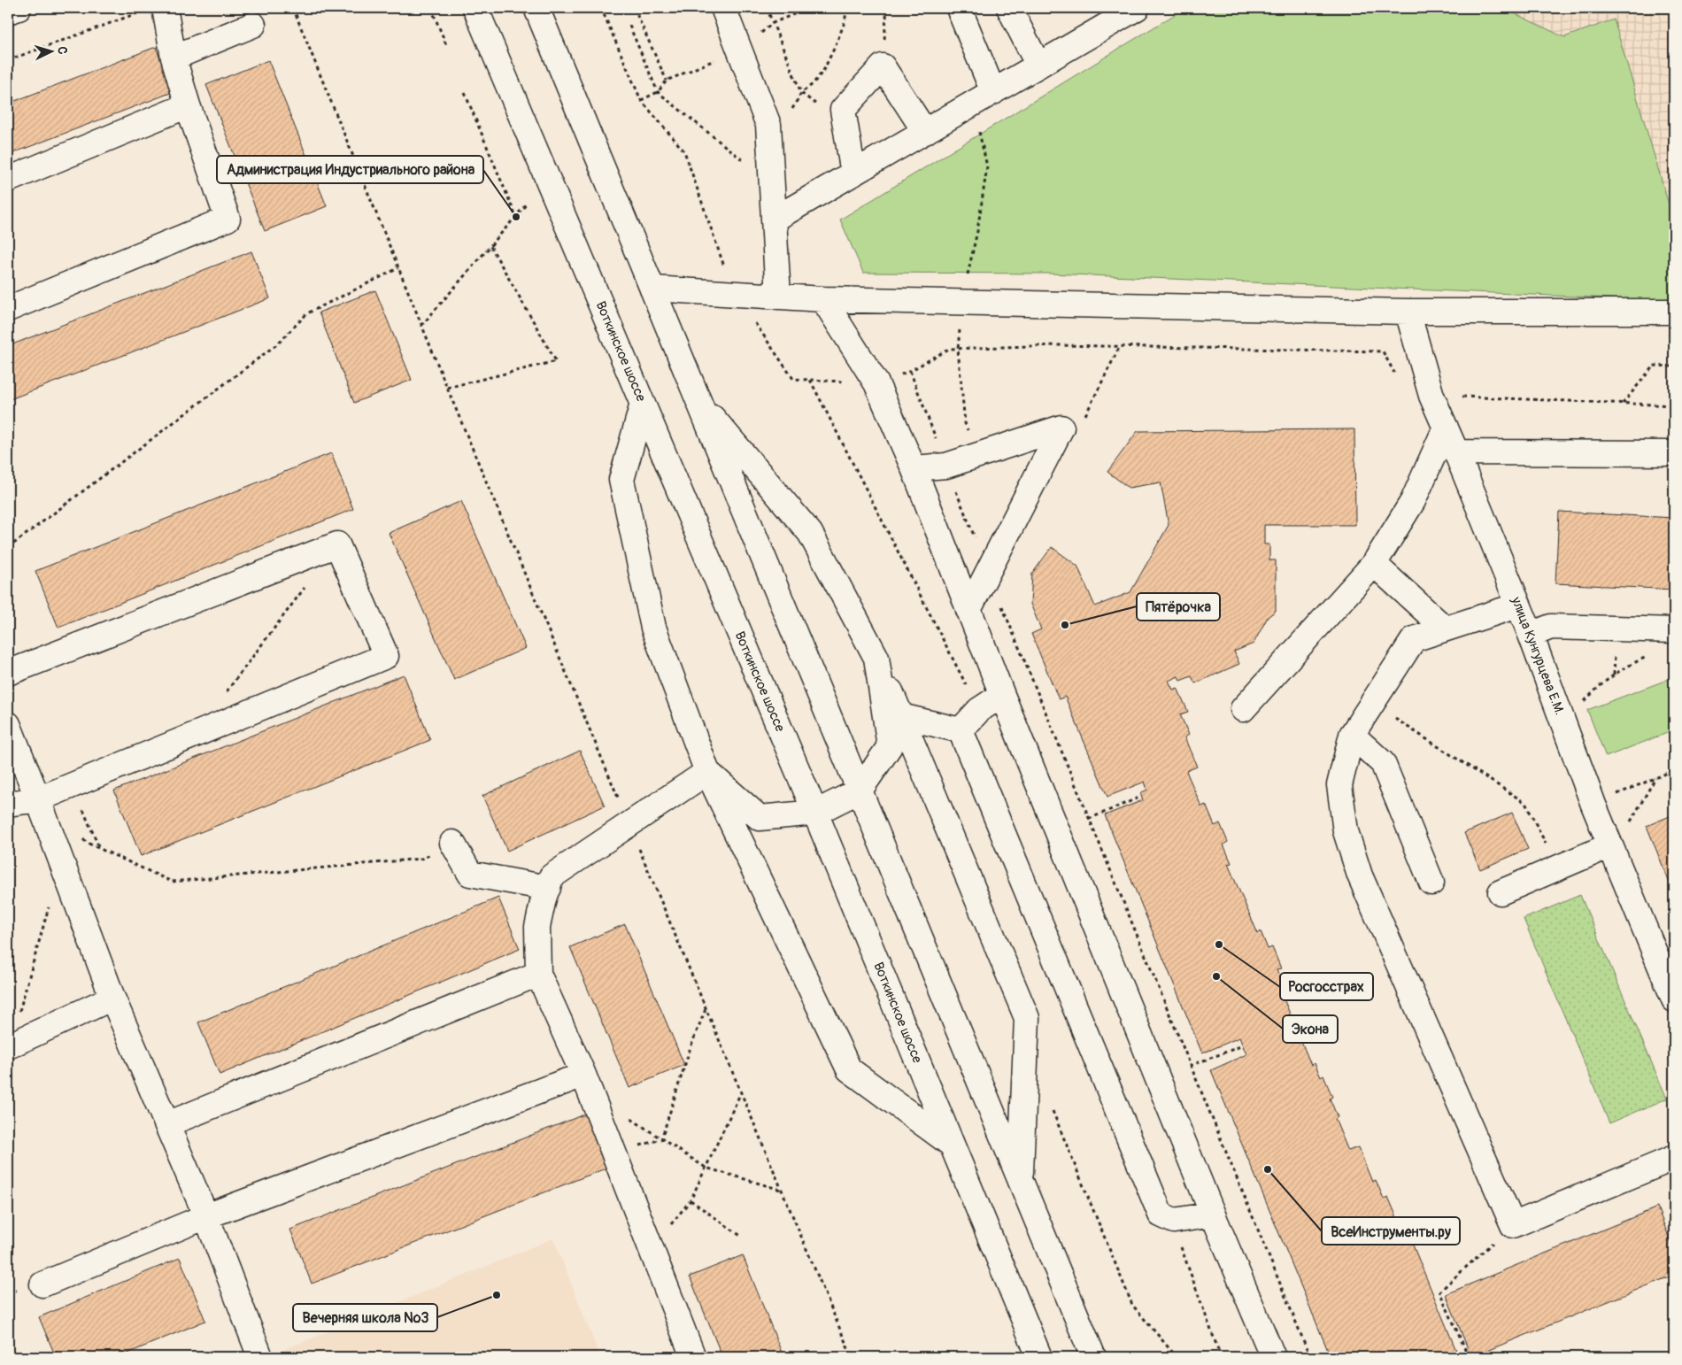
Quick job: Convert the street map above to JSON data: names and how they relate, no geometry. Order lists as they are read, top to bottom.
{
  "streets": {
    "main road": ["Воткинское шоссе", "улица Кунгурцева Е.М."]
  },
  "places": [
    "Администрация Индустриального района",
    "Пятёрочка",
    "Росгосстрах",
    "Экона",
    "ВсеИнструменты.ру",
    "Вечерняя школа №3"
  ],
  "north": "right"
}
